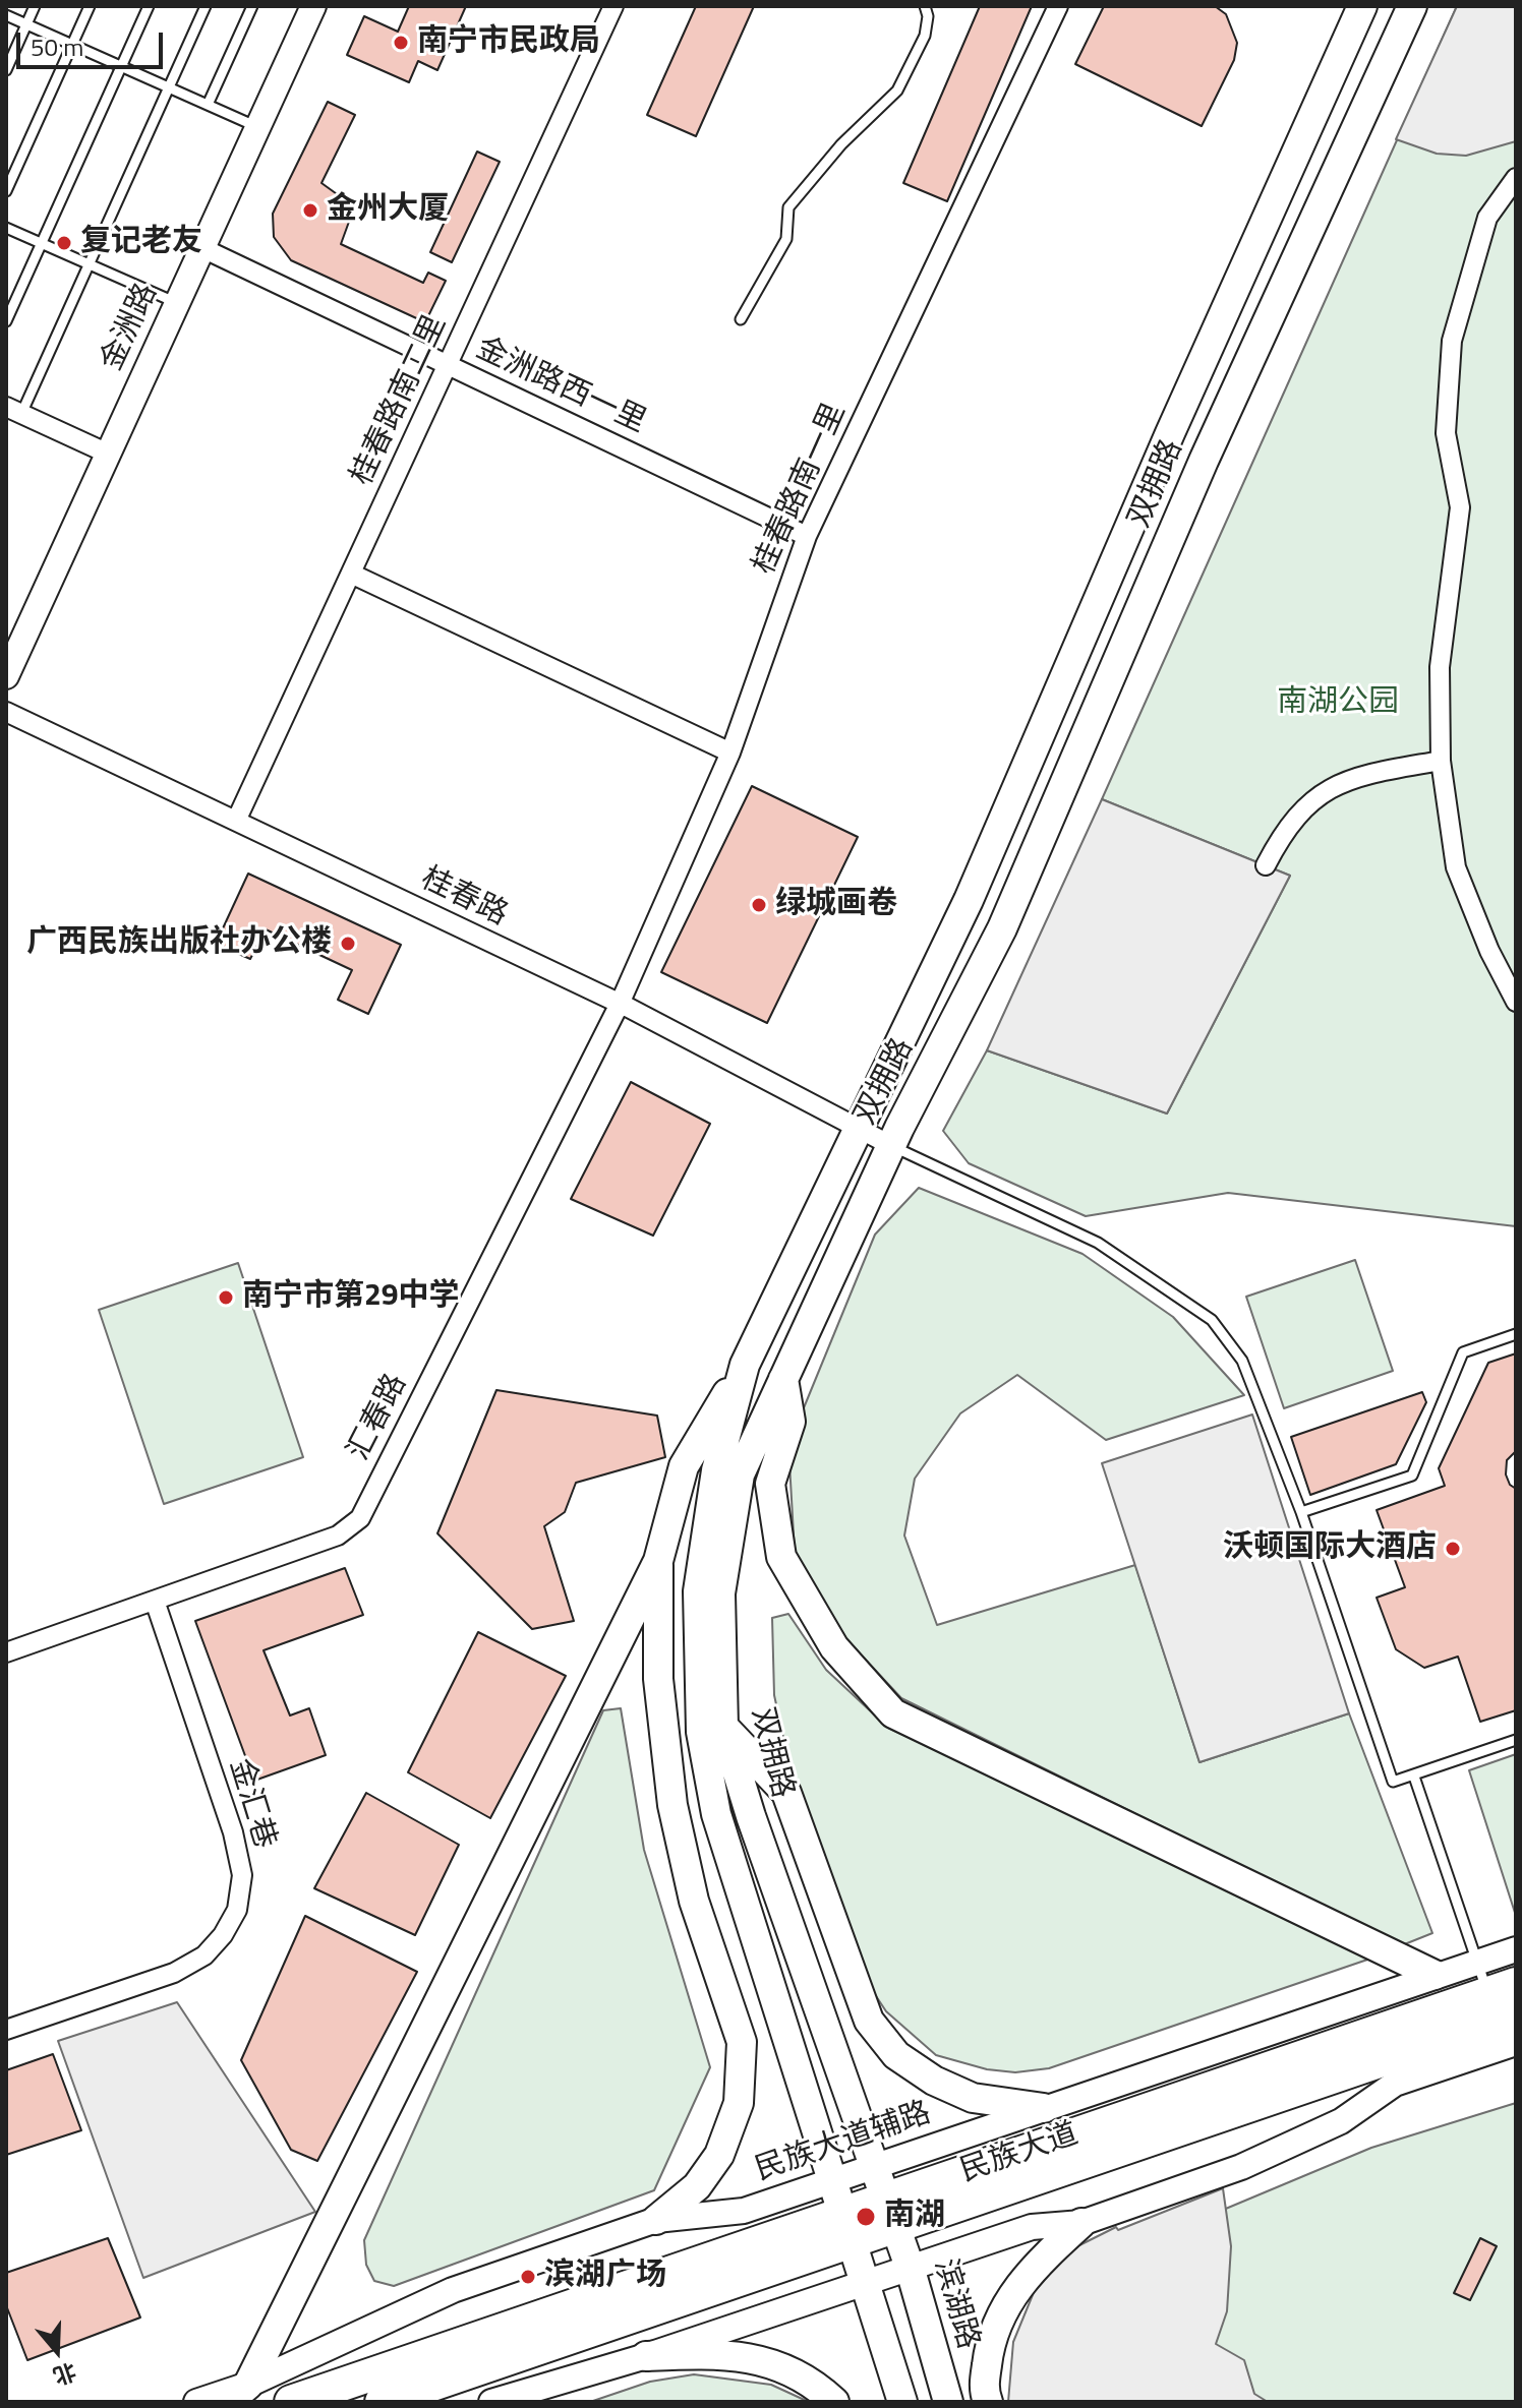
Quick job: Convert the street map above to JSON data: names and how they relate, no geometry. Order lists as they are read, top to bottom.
{
  "streets": {
    "highway": ["民族大道"],
    "main road": ["双拥路", "滨湖路"],
    "street": [
      "金洲路",
      "金洲路西一里",
      "桂春路南二里",
      "桂春路南一里",
      "桂春路",
      "汇春路",
      "金汇巷",
      "民族大道辅路"
    ]
  },
  "crossings": [
    ["金洲路", "金洲路西一里"],
    ["金洲路西一里", "桂春路南二里"],
    ["金洲路西一里", "桂春路南一里"],
    ["桂春路南二里", "桂春路"],
    ["双拥路", "桂春路"],
    ["双拥路", "民族大道辅路"],
    ["双拥路", "民族大道"],
    ["双拥路", "滨湖路"],
    ["桂春路南一里", "桂春路"],
    ["桂春路南一里", "汇春路"],
    ["桂春路", "汇春路"],
    ["汇春路", "金汇巷"],
    ["民族大道", "滨湖路"]
  ],
  "parks": ["南湖公园"],
  "places": [
    "南宁市民政局",
    "金州大厦",
    "复记老友",
    "绿城画卷",
    "广西民族出版社办公楼",
    "南宁市第29中学",
    "沃顿国际大酒店",
    "南湖",
    "滨湖广场"
  ],
  "scale_bar": "50 m",
  "north": "bottom"
}
